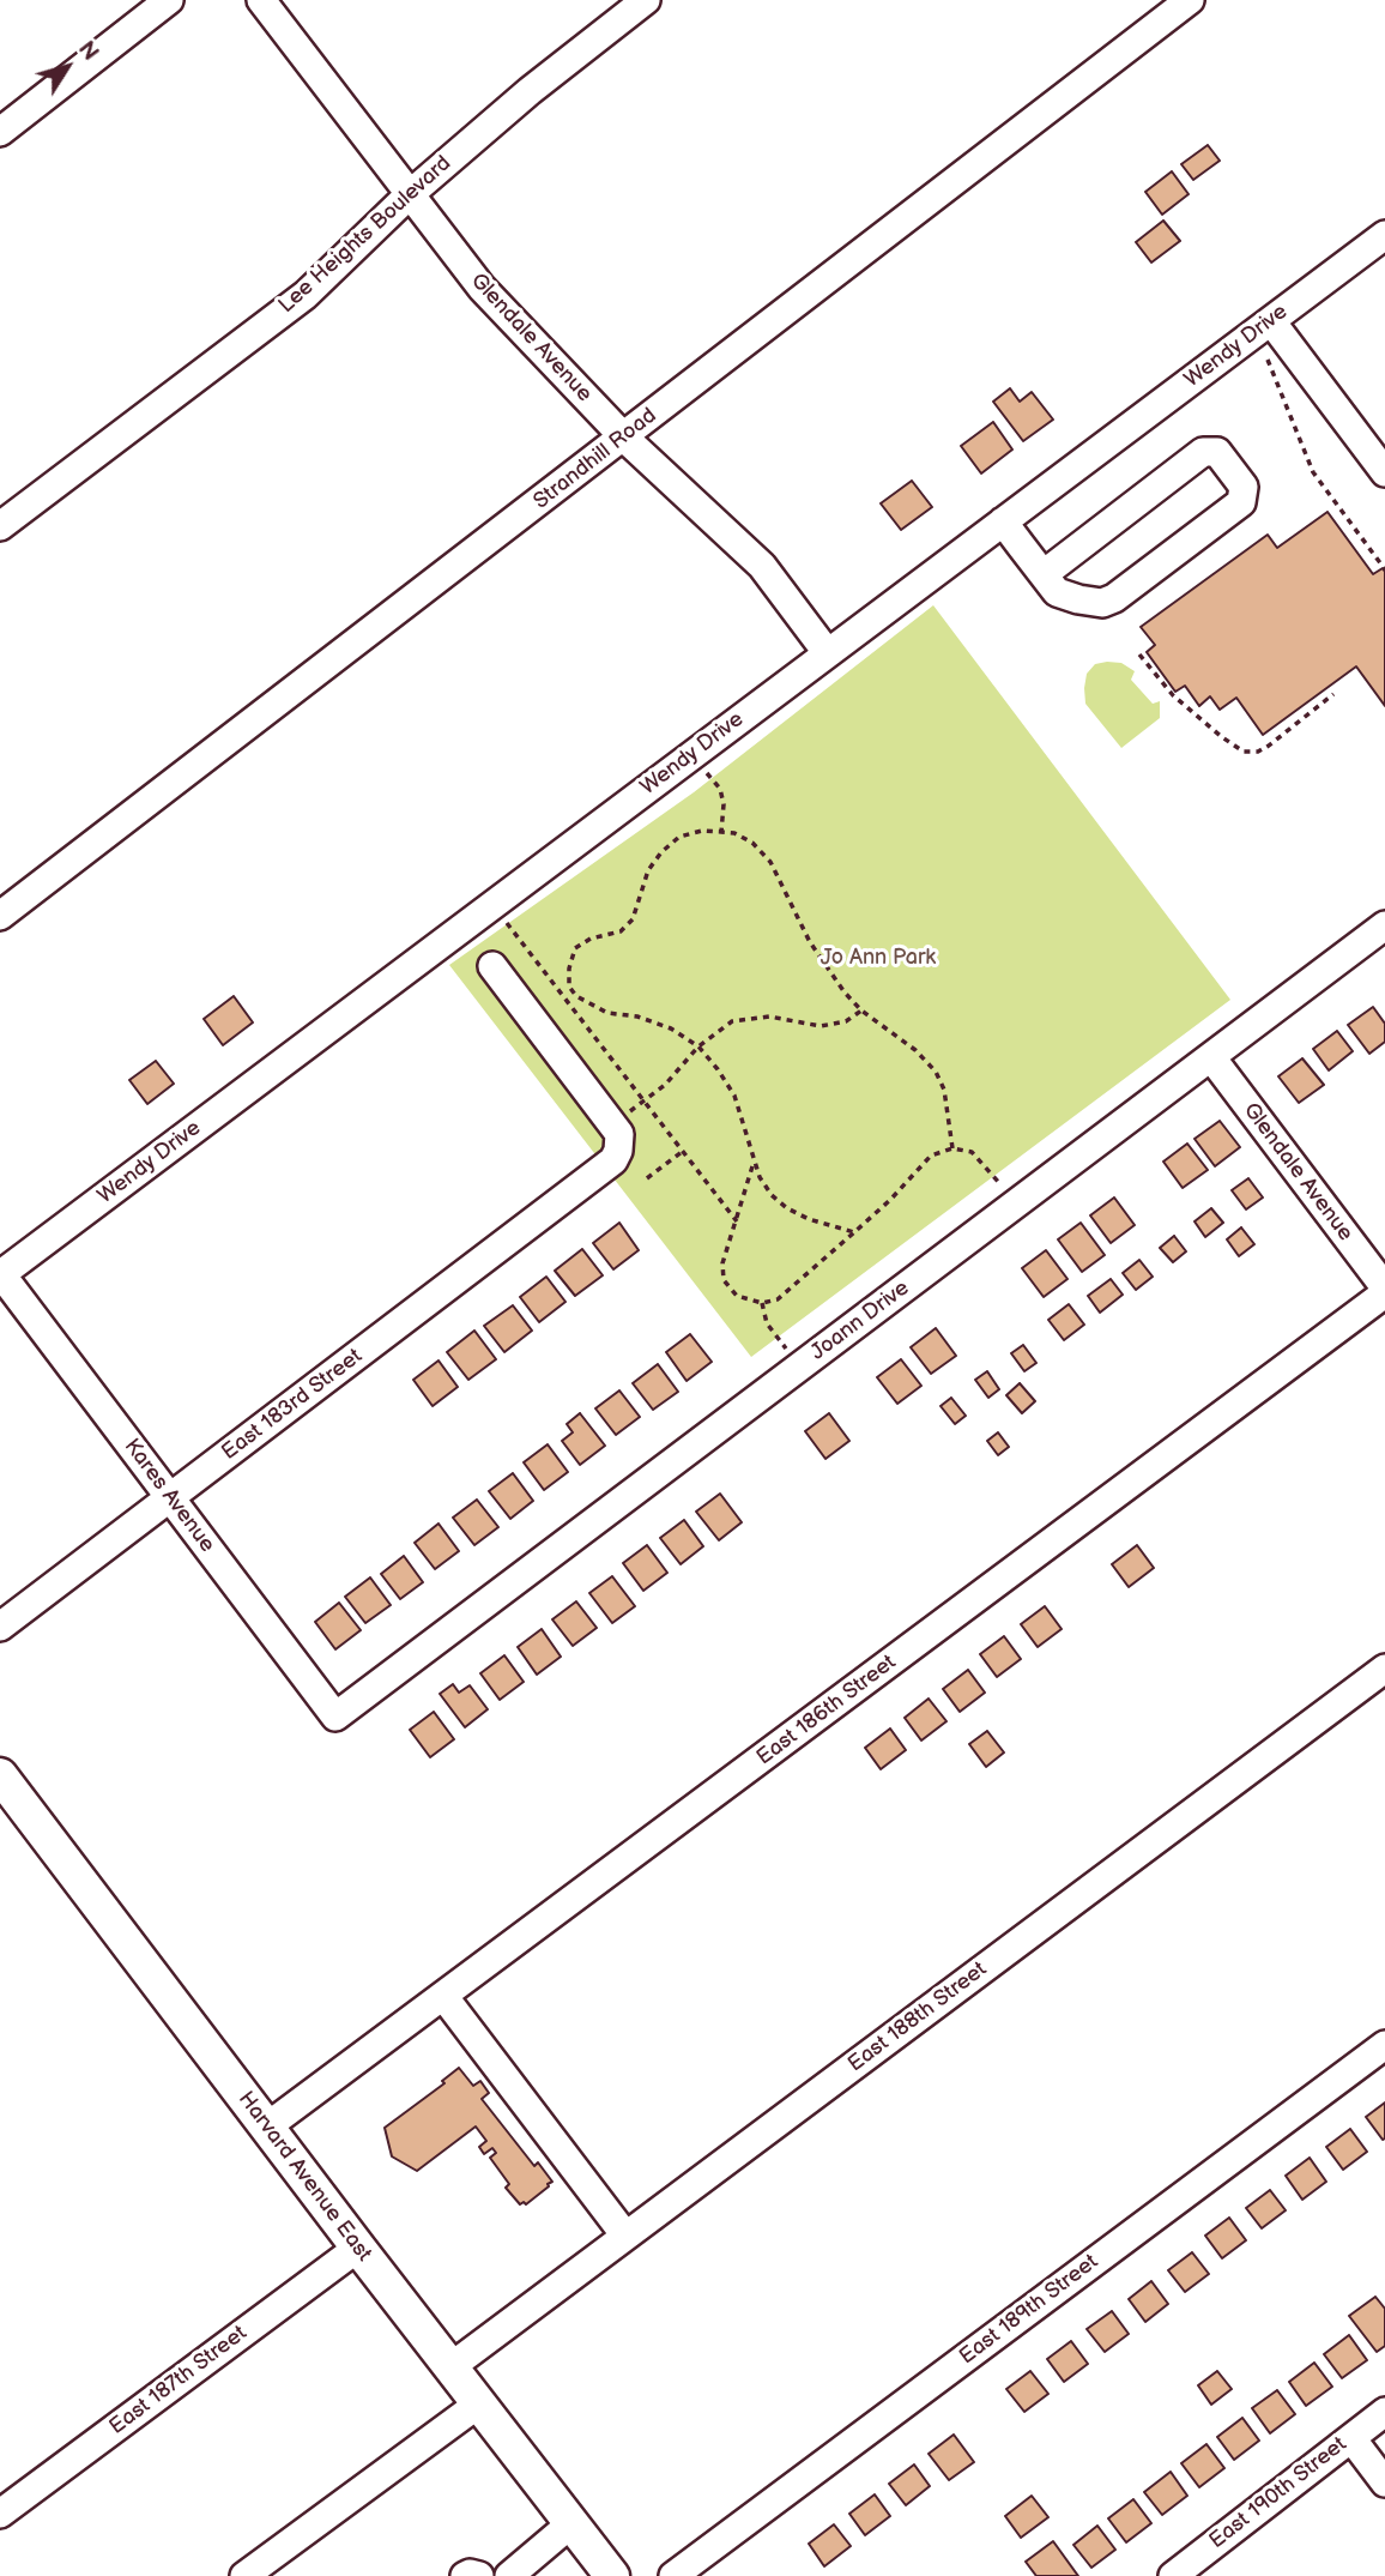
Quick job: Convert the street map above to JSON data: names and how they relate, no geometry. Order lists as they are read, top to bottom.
{
  "streets": {
    "main road": ["Harvard Avenue East"],
    "street": [
      "Lee Heights Boulevard",
      "Glendale Avenue",
      "Wendy Drive",
      "Strandhill Road",
      "Joann Drive",
      "East 183rd Street",
      "Kares Avenue",
      "East 186th Street",
      "East 188th Street",
      "East 189th Street",
      "East 187th Street",
      "East 190th Street"
    ]
  },
  "crossings": [
    ["Lee Heights Boulevard", "Glendale Avenue"],
    ["Glendale Avenue", "Wendy Drive"],
    ["Glendale Avenue", "Strandhill Road"],
    ["Glendale Avenue", "Joann Drive"],
    ["Glendale Avenue", "East 186th Street"],
    ["Wendy Drive", "Kares Avenue"],
    ["Joann Drive", "Kares Avenue"],
    ["East 183rd Street", "Kares Avenue"],
    ["East 186th Street", "Harvard Avenue East"],
    ["East 188th Street", "Harvard Avenue East"],
    ["Harvard Avenue East", "East 187th Street"]
  ],
  "parks": ["Jo Ann Park"],
  "north": "top right"
}
